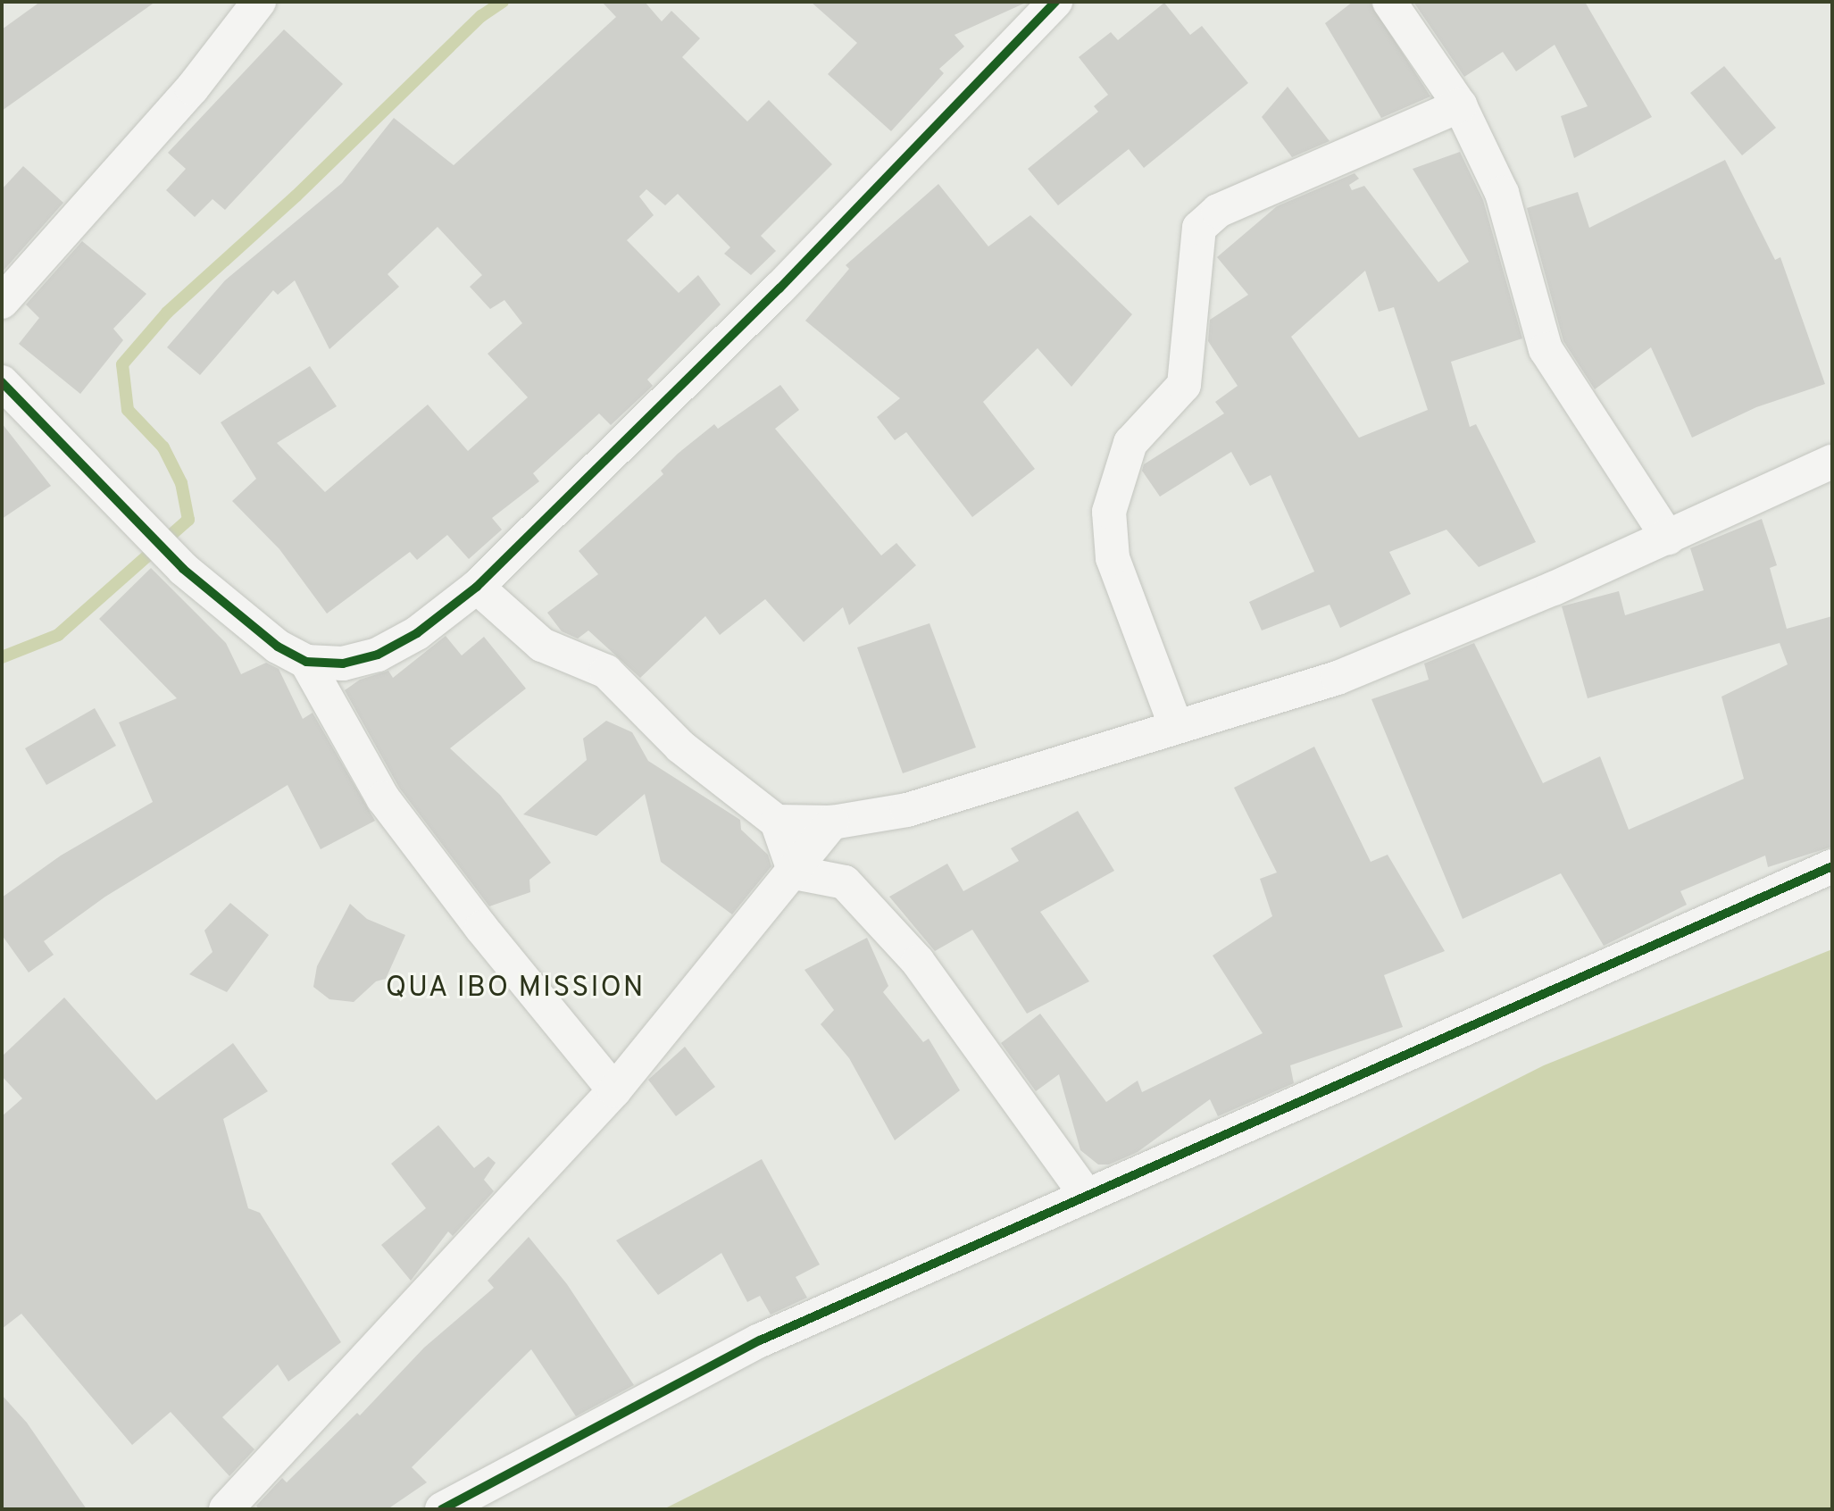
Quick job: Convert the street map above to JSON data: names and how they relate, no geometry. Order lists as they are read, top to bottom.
{
  "districts": ["QUA IBO MISSION"]
}
